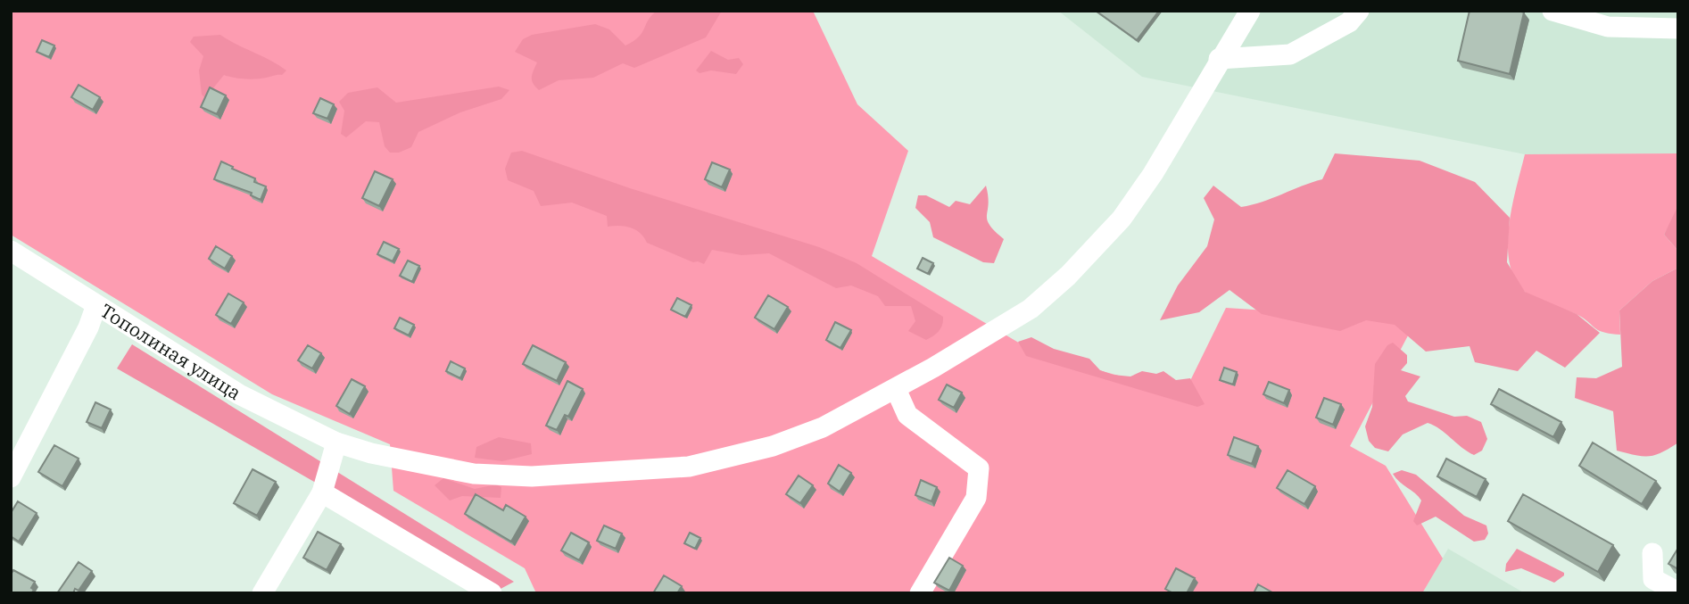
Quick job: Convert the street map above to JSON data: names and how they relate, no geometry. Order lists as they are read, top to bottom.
{
  "streets": {
    "street": ["Тополиная улица"]
  }
}
